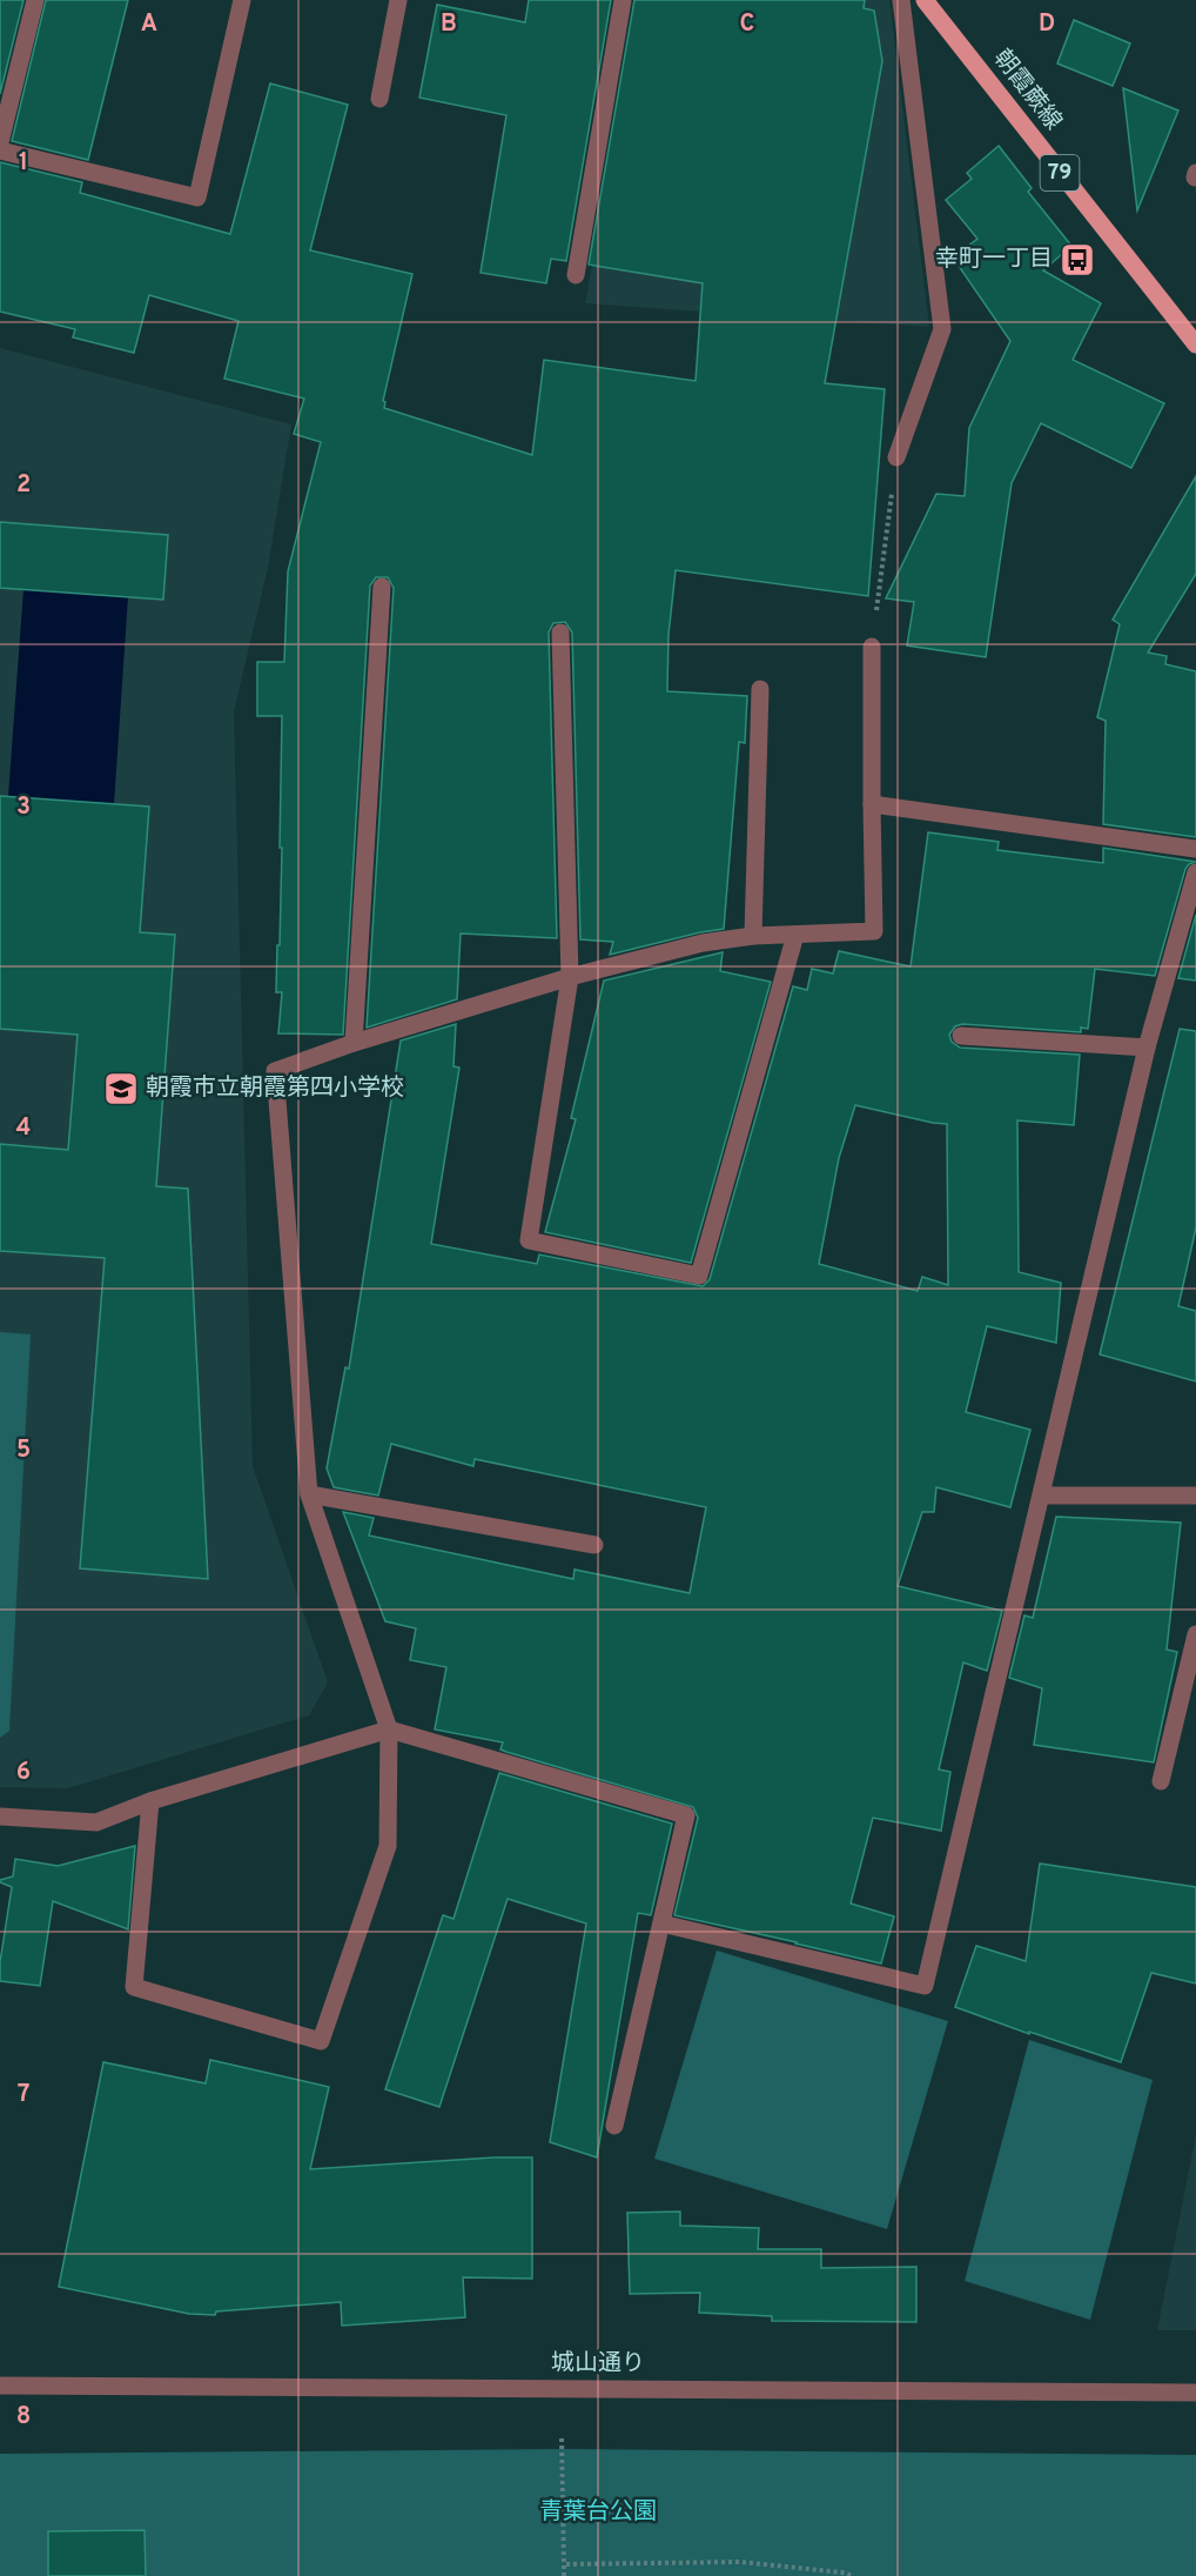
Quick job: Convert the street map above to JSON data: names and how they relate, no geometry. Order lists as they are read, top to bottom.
{
  "streets": {
    "main road": ["朝霞蕨線", "79"],
    "street": ["城山通り"]
  },
  "parks": ["青葉台公園"],
  "places": {
    "bus stop": ["幸町一丁目"],
    "school or university": ["朝霞市立朝霞第四小学校"]
  },
  "grid": {
    "columns": [
      "A",
      "B",
      "C",
      "D"
    ],
    "rows": [
      "1",
      "2",
      "3",
      "4",
      "5",
      "6",
      "7",
      "8"
    ]
  }
}
